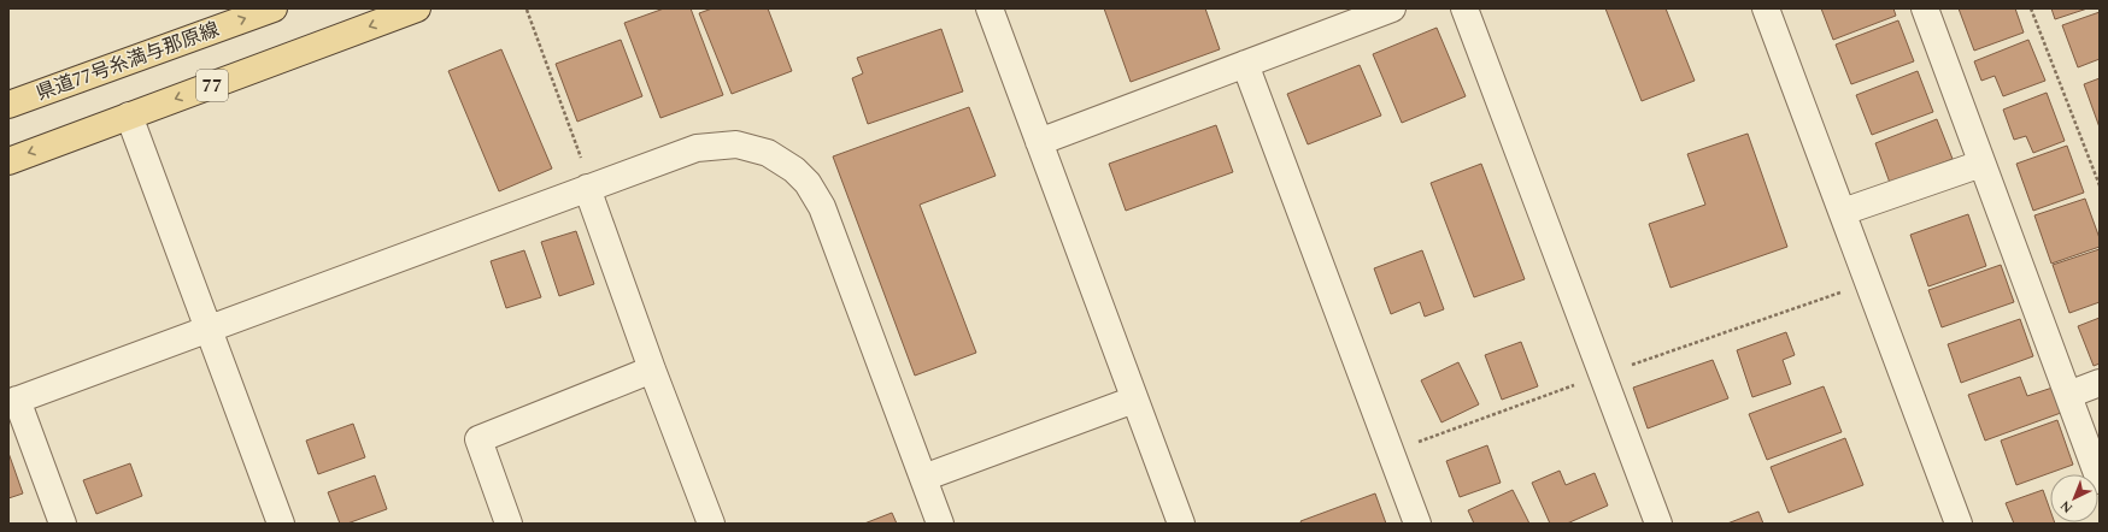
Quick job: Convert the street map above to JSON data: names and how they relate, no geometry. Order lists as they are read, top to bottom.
{
  "streets": {
    "main road": ["県道77号糸満与那原線", "77"]
  },
  "north": "bottom left"
}
